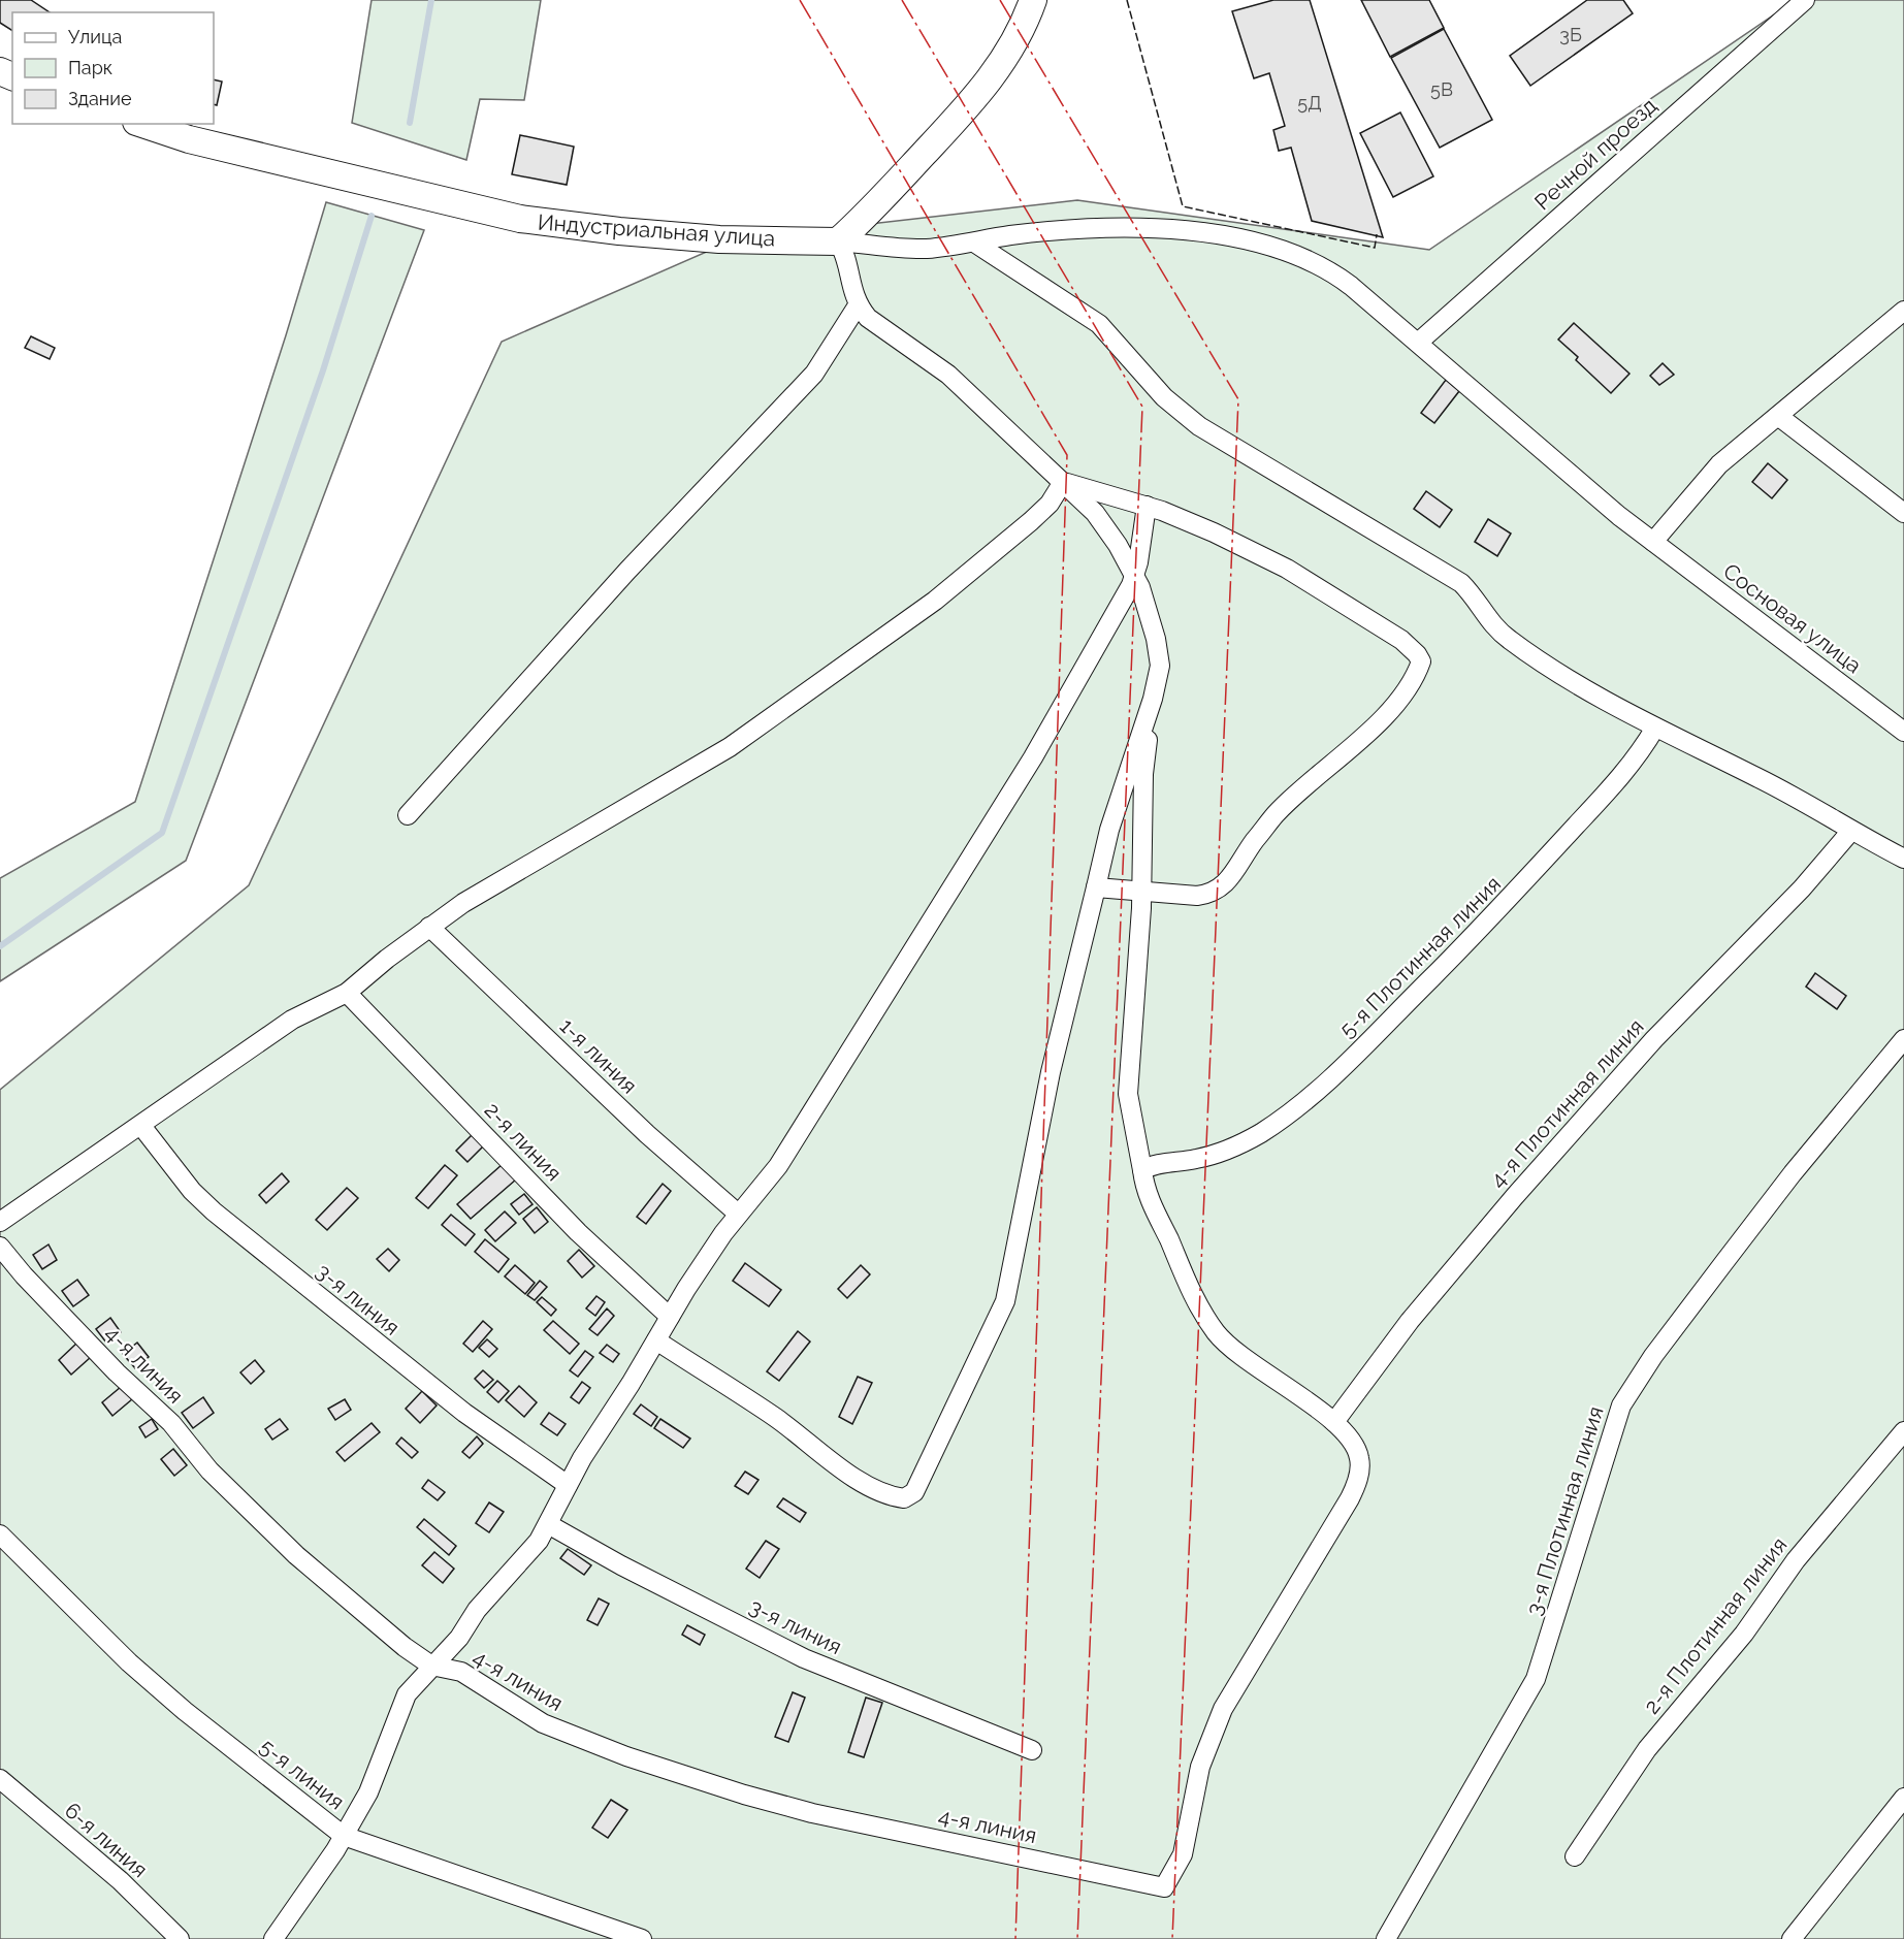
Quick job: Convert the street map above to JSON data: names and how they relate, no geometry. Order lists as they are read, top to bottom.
{
  "streets": {
    "main road": ["Индустриальная улица"],
    "street": [
      "Речной проезд",
      "Сосновая улица",
      "5-я Плотинная линия",
      "1-я линия",
      "4-я Плотинная линия",
      "2-я линия",
      "3-я линия",
      "4-я линия",
      "3-я Плотинная линия",
      "2-я Плотинная линия",
      "5-я линия",
      "6-я линия"
    ]
  },
  "crossings": [
    ["Речной проезд", "Сосновая улица"],
    ["Индустриальная улица", "Сосновая улица"],
    ["4-я Плотинная линия", "4-я линия"]
  ],
  "house_numbers": ["3Б", "5В", "5Д"],
  "legend": ["Улица", "Парк", "Здание"]
}
